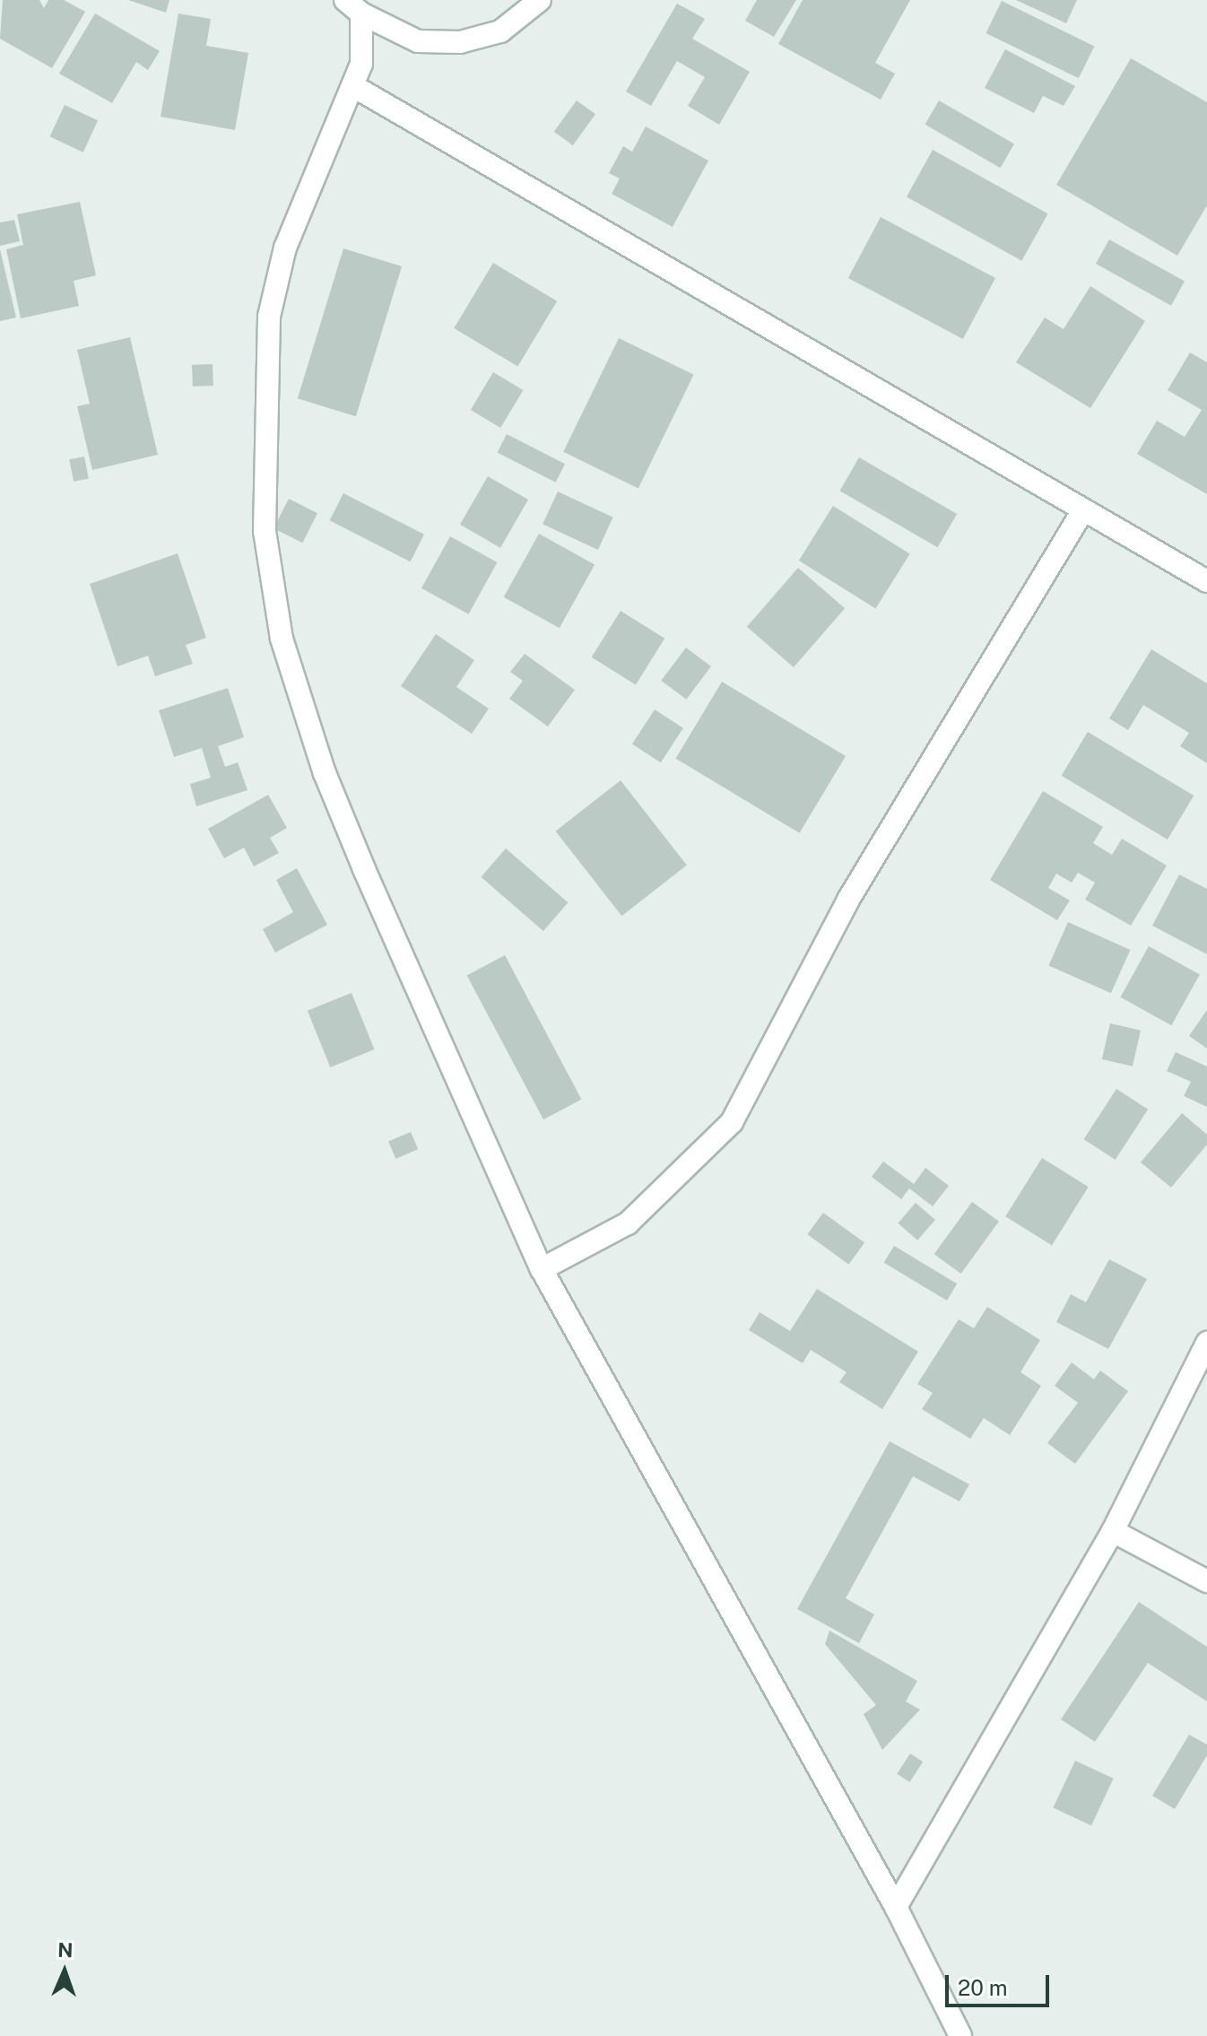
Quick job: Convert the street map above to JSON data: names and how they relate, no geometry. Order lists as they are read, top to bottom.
{
  "scale_bar": "20 m",
  "north": "top"
}
